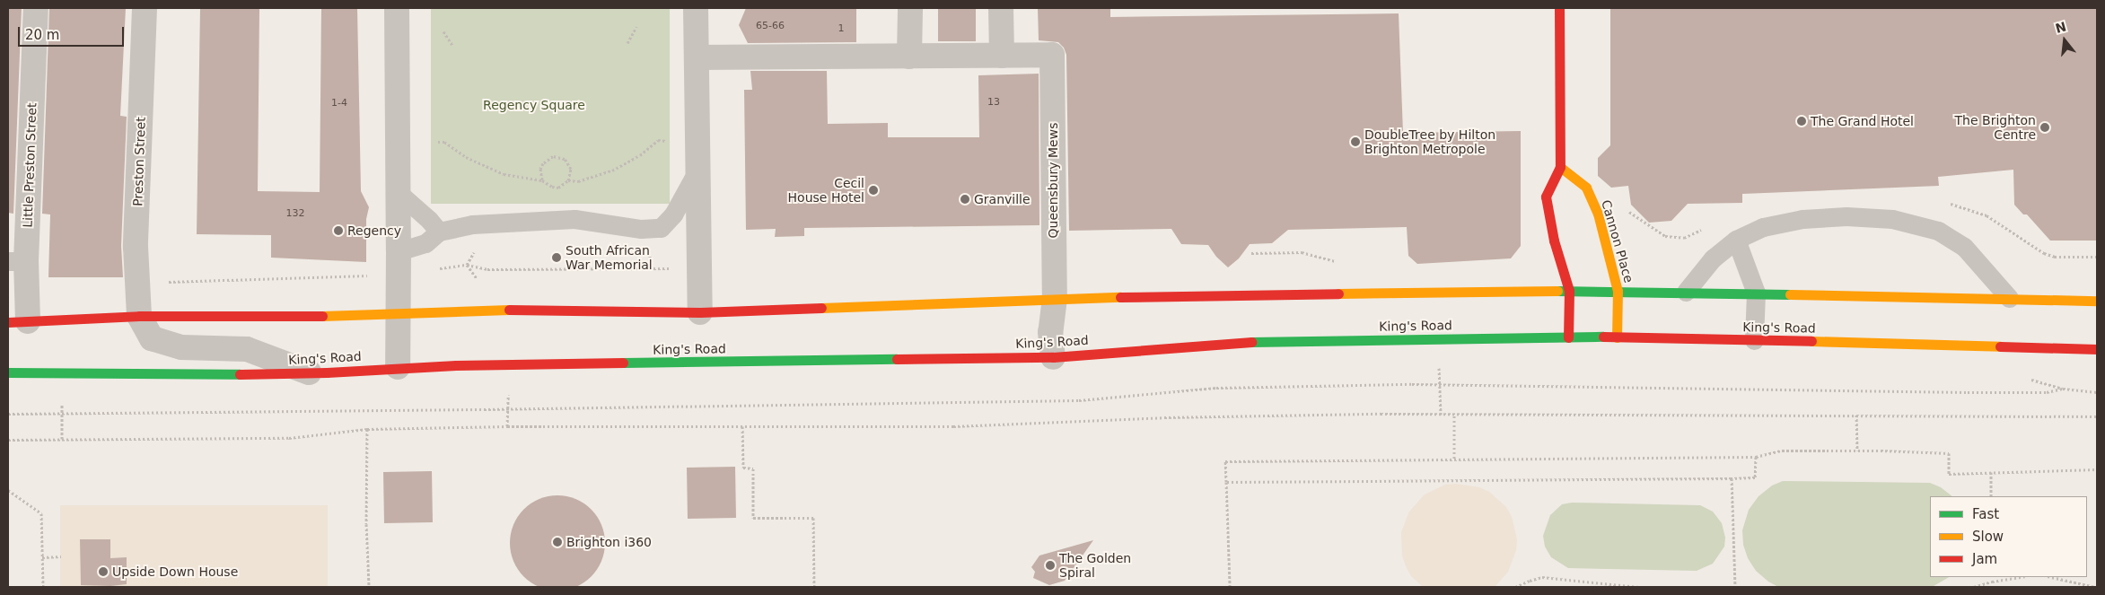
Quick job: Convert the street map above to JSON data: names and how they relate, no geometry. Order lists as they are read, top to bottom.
{
  "streets": {
    "main road": ["Cannon Place", "King's Road"],
    "street": ["Preston Street", "Little Preston Street", "Queensbury Mews"]
  },
  "crossings": [
    ["Queensbury Mews", "King's Road"],
    ["Cannon Place", "King's Road"]
  ],
  "parks": ["Regency Square"],
  "places": [
    "The Grand Hotel",
    "The Brighton Centre",
    "DoubleTree by Hilton Brighton Metropole",
    "Cecil House Hotel",
    "Granville",
    "Regency",
    "South African War Memorial",
    "Brighton i360",
    "The Golden Spiral",
    "Upside Down House"
  ],
  "house_numbers": [
    "65-66",
    "1",
    "13",
    "1-4",
    "132"
  ],
  "legend": ["Fast", "Slow", "Jam"],
  "scale_bar": "20 m",
  "north": "top"
}
